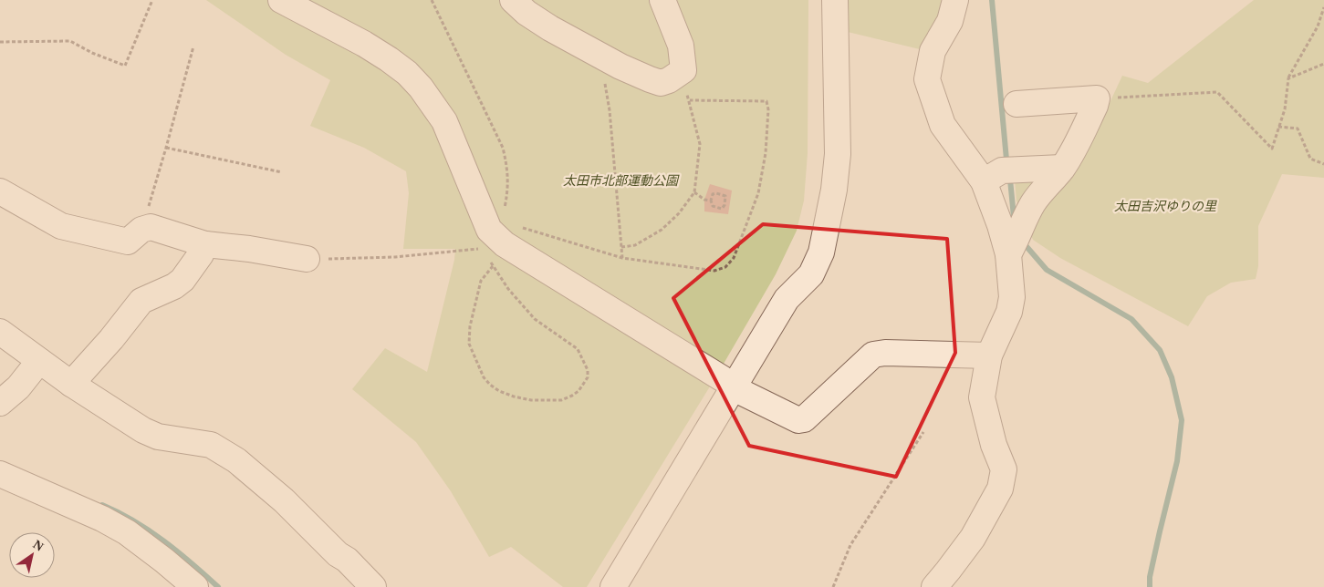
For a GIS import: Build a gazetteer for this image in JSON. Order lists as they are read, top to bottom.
{
  "parks": ["太田市北部運動公園", "太田吉沢ゆりの里"],
  "north": "top right"
}
